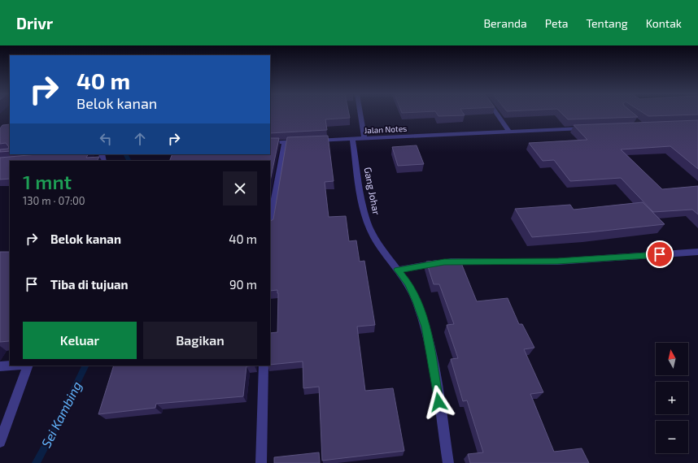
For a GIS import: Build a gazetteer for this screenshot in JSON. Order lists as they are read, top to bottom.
{
  "streets": {
    "street": ["Jalan Notes", "Gang Johar"]
  },
  "crossings": [
    ["Jalan Notes", "Gang Johar"]
  ],
  "water": ["Sei Kambing"],
  "north": "top",
  "page": {
    "header": "Drivr",
    "nav": [
      "Beranda",
      "Peta",
      "Tentang",
      "Kontak"
    ],
    "turn": ["40 m", "Belok kanan"],
    "heading": ["1 mnt", "130 m · 07:00"],
    "list": [
      {
        "name": "Belok kanan",
        "value": "40 m"
      },
      {
        "name": "Tiba di tujuan",
        "value": "90 m"
      }
    ],
    "buttons": ["Keluar", "Bagikan"],
    "map_buttons": ["+", "−"]
  }
}
